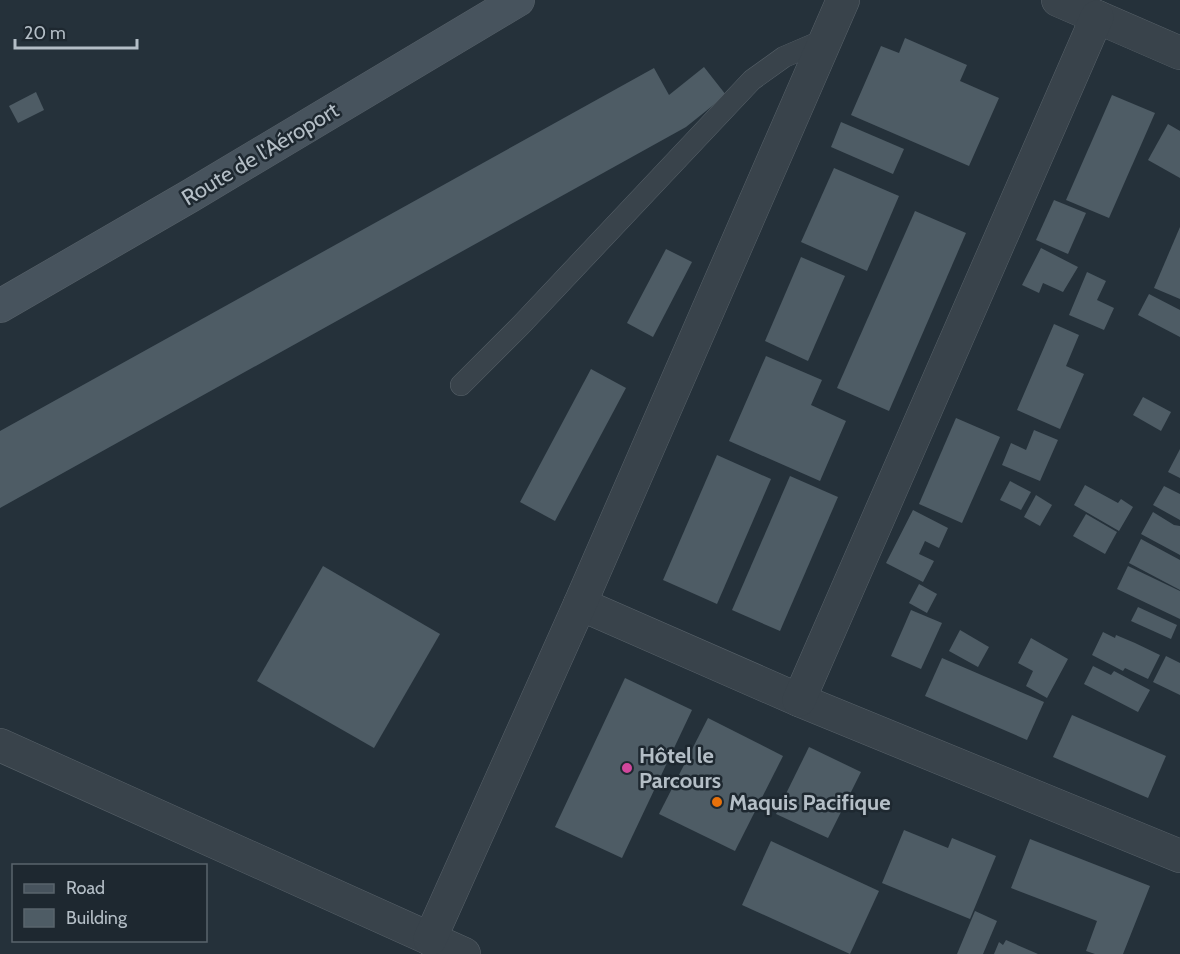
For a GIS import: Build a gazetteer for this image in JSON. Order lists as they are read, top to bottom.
{
  "streets": {
    "main road": ["Route de l'Aéroport"]
  },
  "places": ["Hôtel le Parcours", "Maquis Pacifique"],
  "legend": ["Road", "Building"],
  "scale_bar": "20 m"
}
